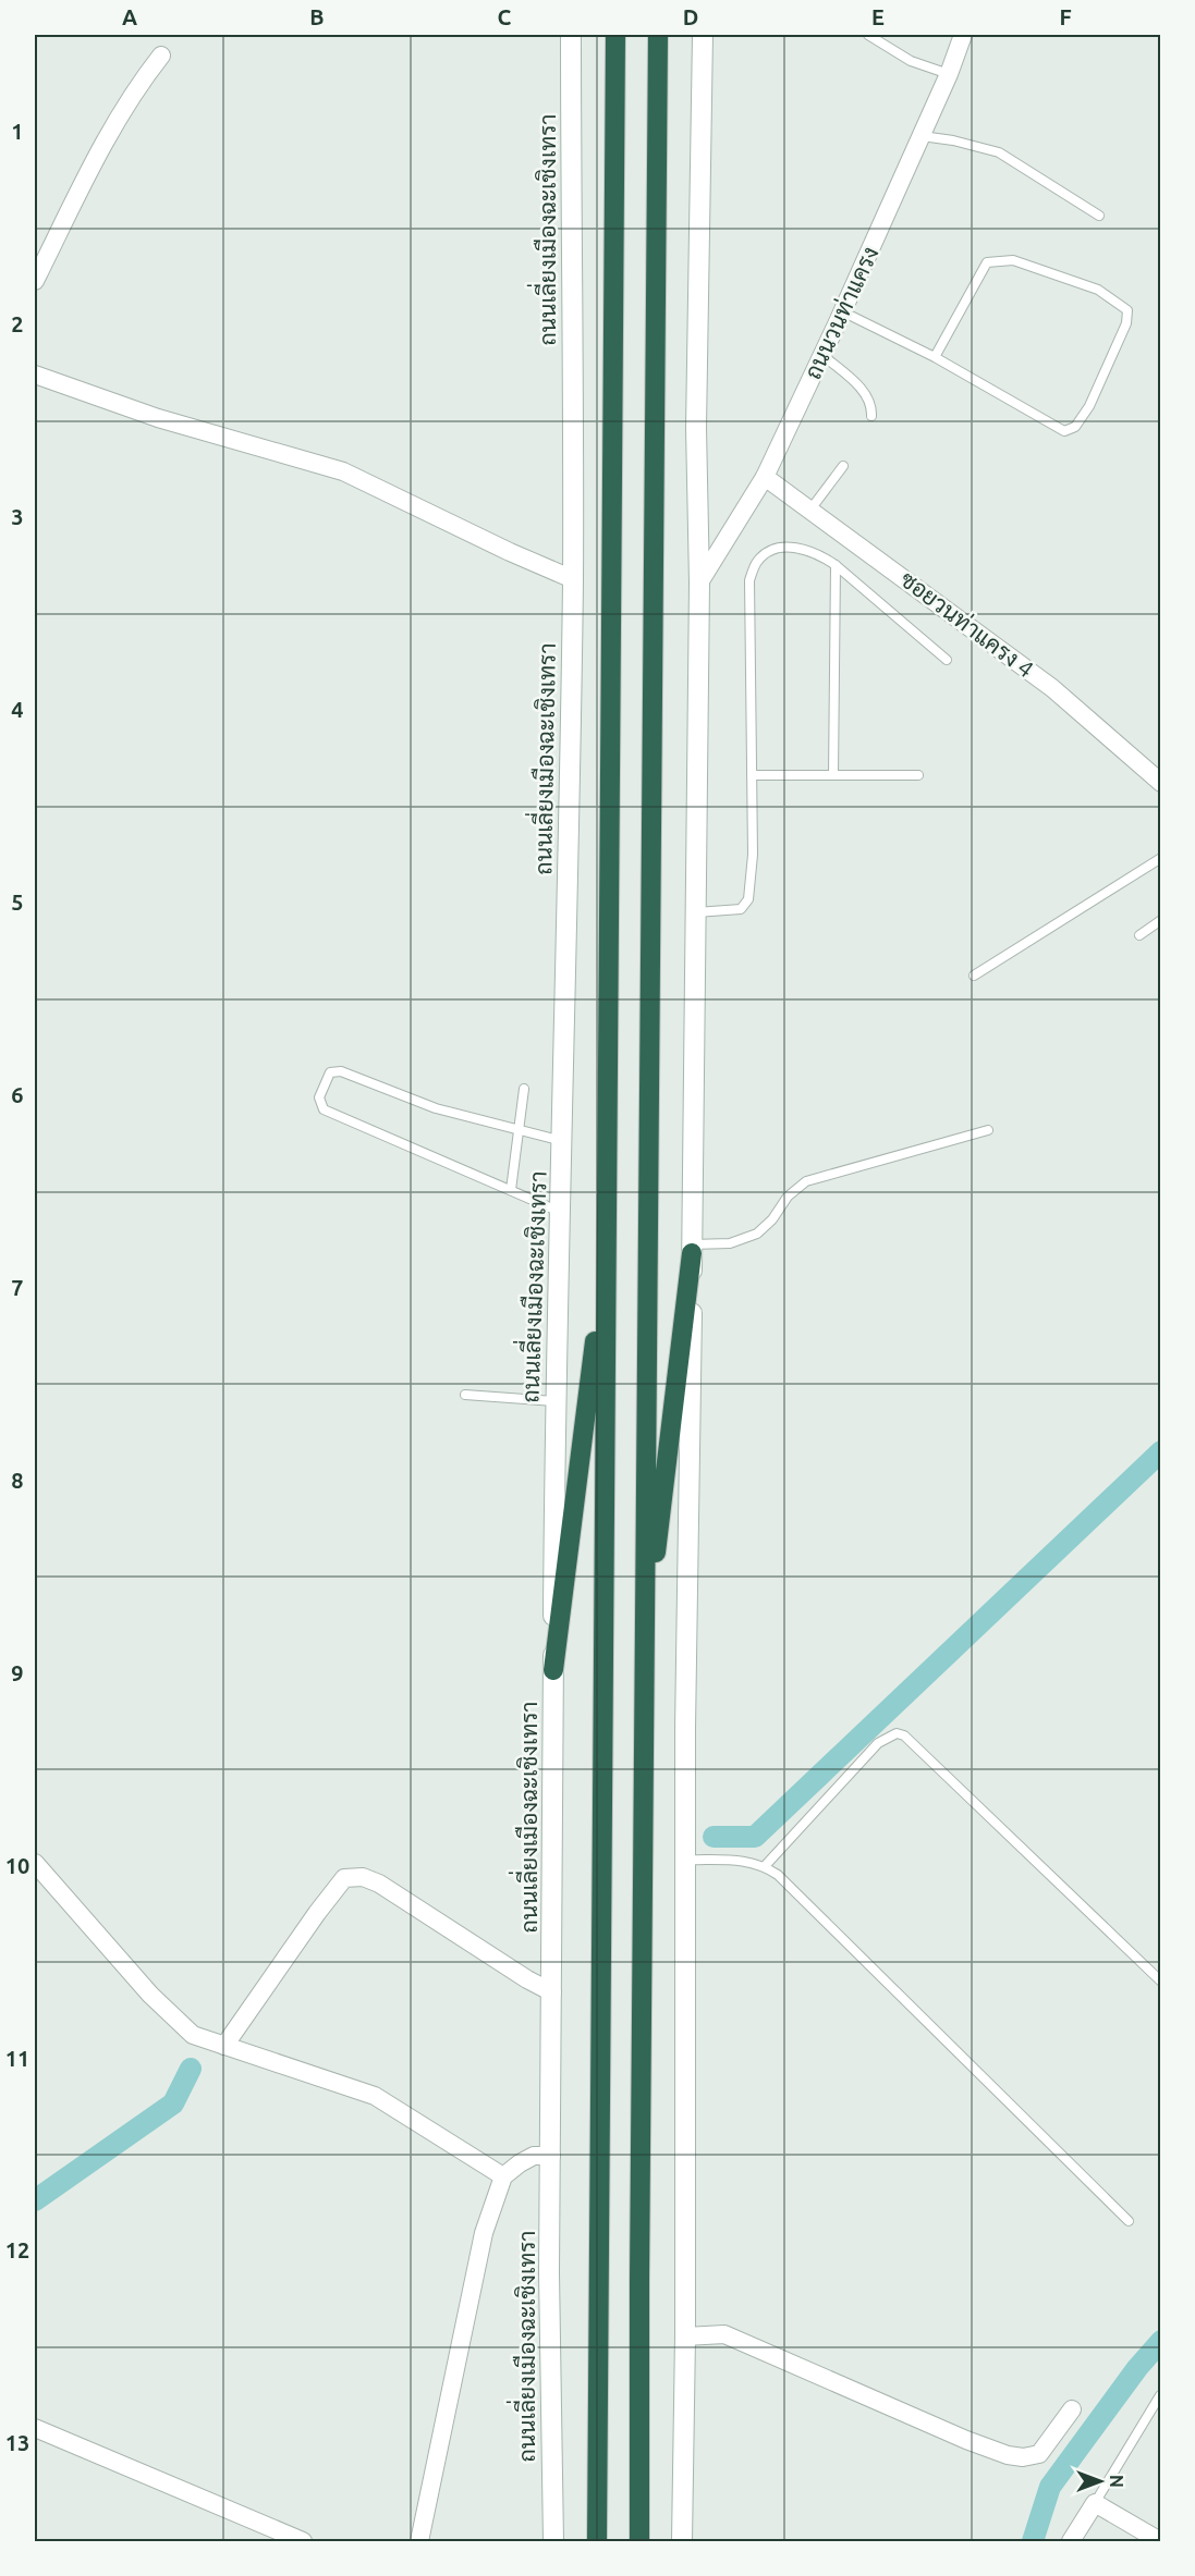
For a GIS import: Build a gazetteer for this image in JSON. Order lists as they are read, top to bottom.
{
  "streets": {
    "main road": ["ถนนเลี่ยงเมืองฉะเชิงเทรา"],
    "street": ["ถนนวนท่าแครง", "ซอยวนท่าแครง 4"]
  },
  "crossings": [
    ["ถนนวนท่าแครง", "ซอยวนท่าแครง 4"]
  ],
  "north": "right",
  "grid": {
    "columns": [
      "A",
      "B",
      "C",
      "D",
      "E",
      "F"
    ],
    "rows": [
      "1",
      "2",
      "3",
      "4",
      "5",
      "6",
      "7",
      "8",
      "9",
      "10",
      "11",
      "12",
      "13"
    ]
  }
}
